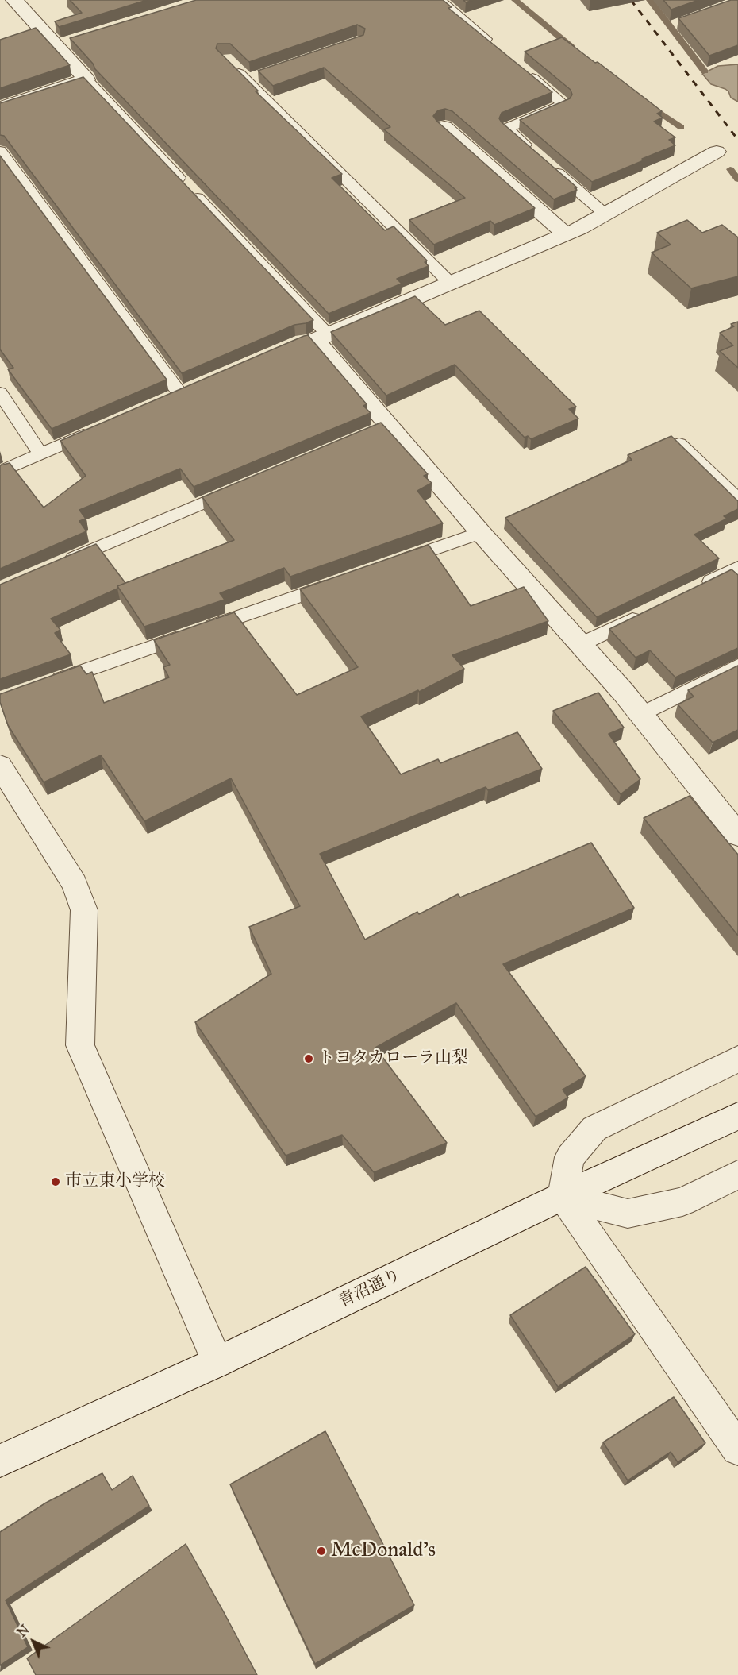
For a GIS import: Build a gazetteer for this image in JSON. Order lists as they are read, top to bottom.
{
  "streets": {
    "street": ["青沼通り"]
  },
  "places": ["トヨタカローラ山梨", "市立東小学校", "McDonald's"],
  "north": "top left"
}
